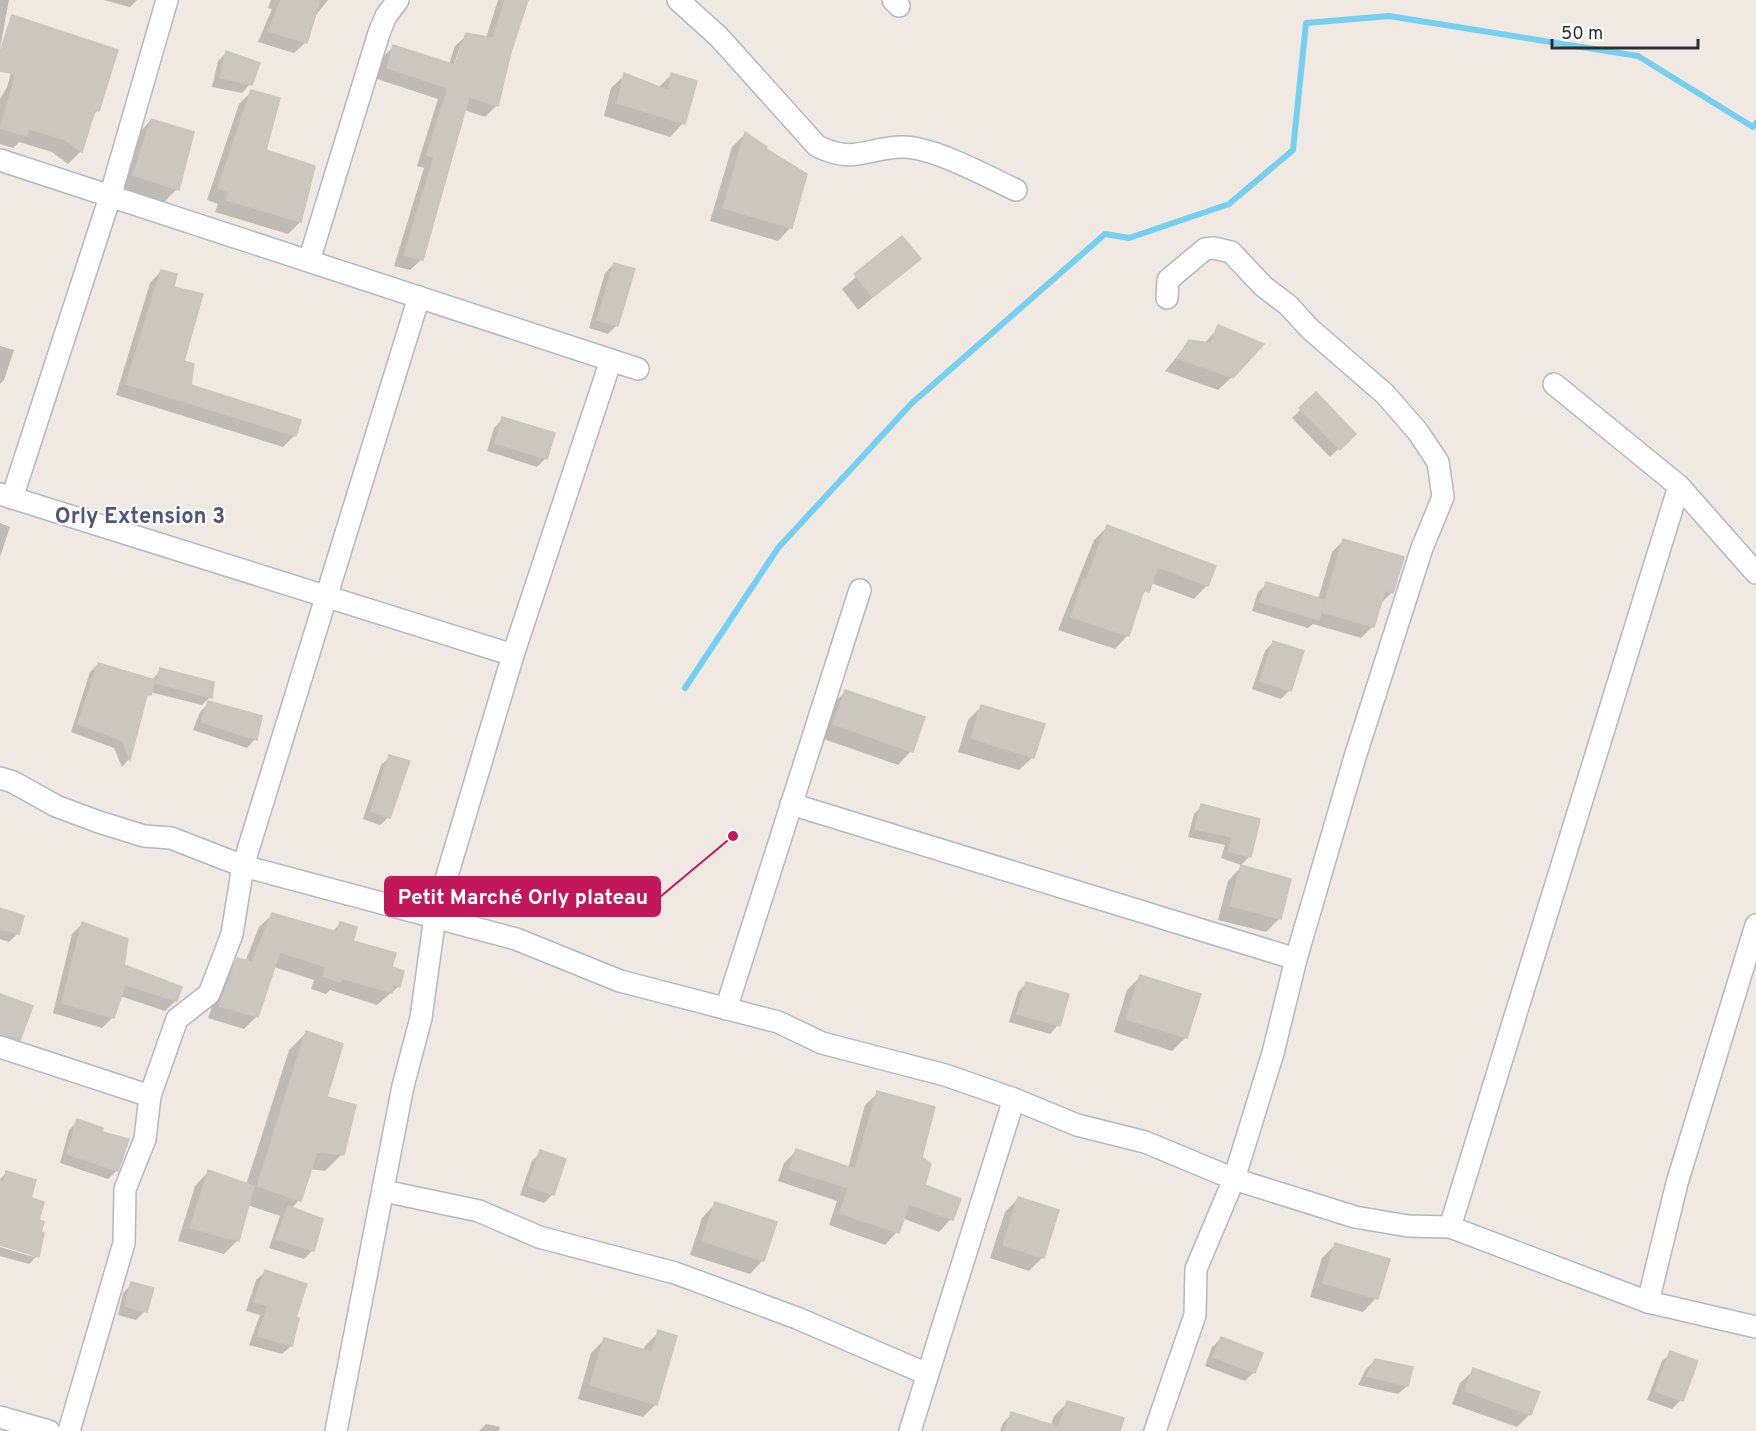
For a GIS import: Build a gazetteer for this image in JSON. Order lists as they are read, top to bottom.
{
  "districts": ["Orly Extension 3"],
  "places": ["Petit Marché Orly plateau"],
  "scale_bar": "50 m"
}
